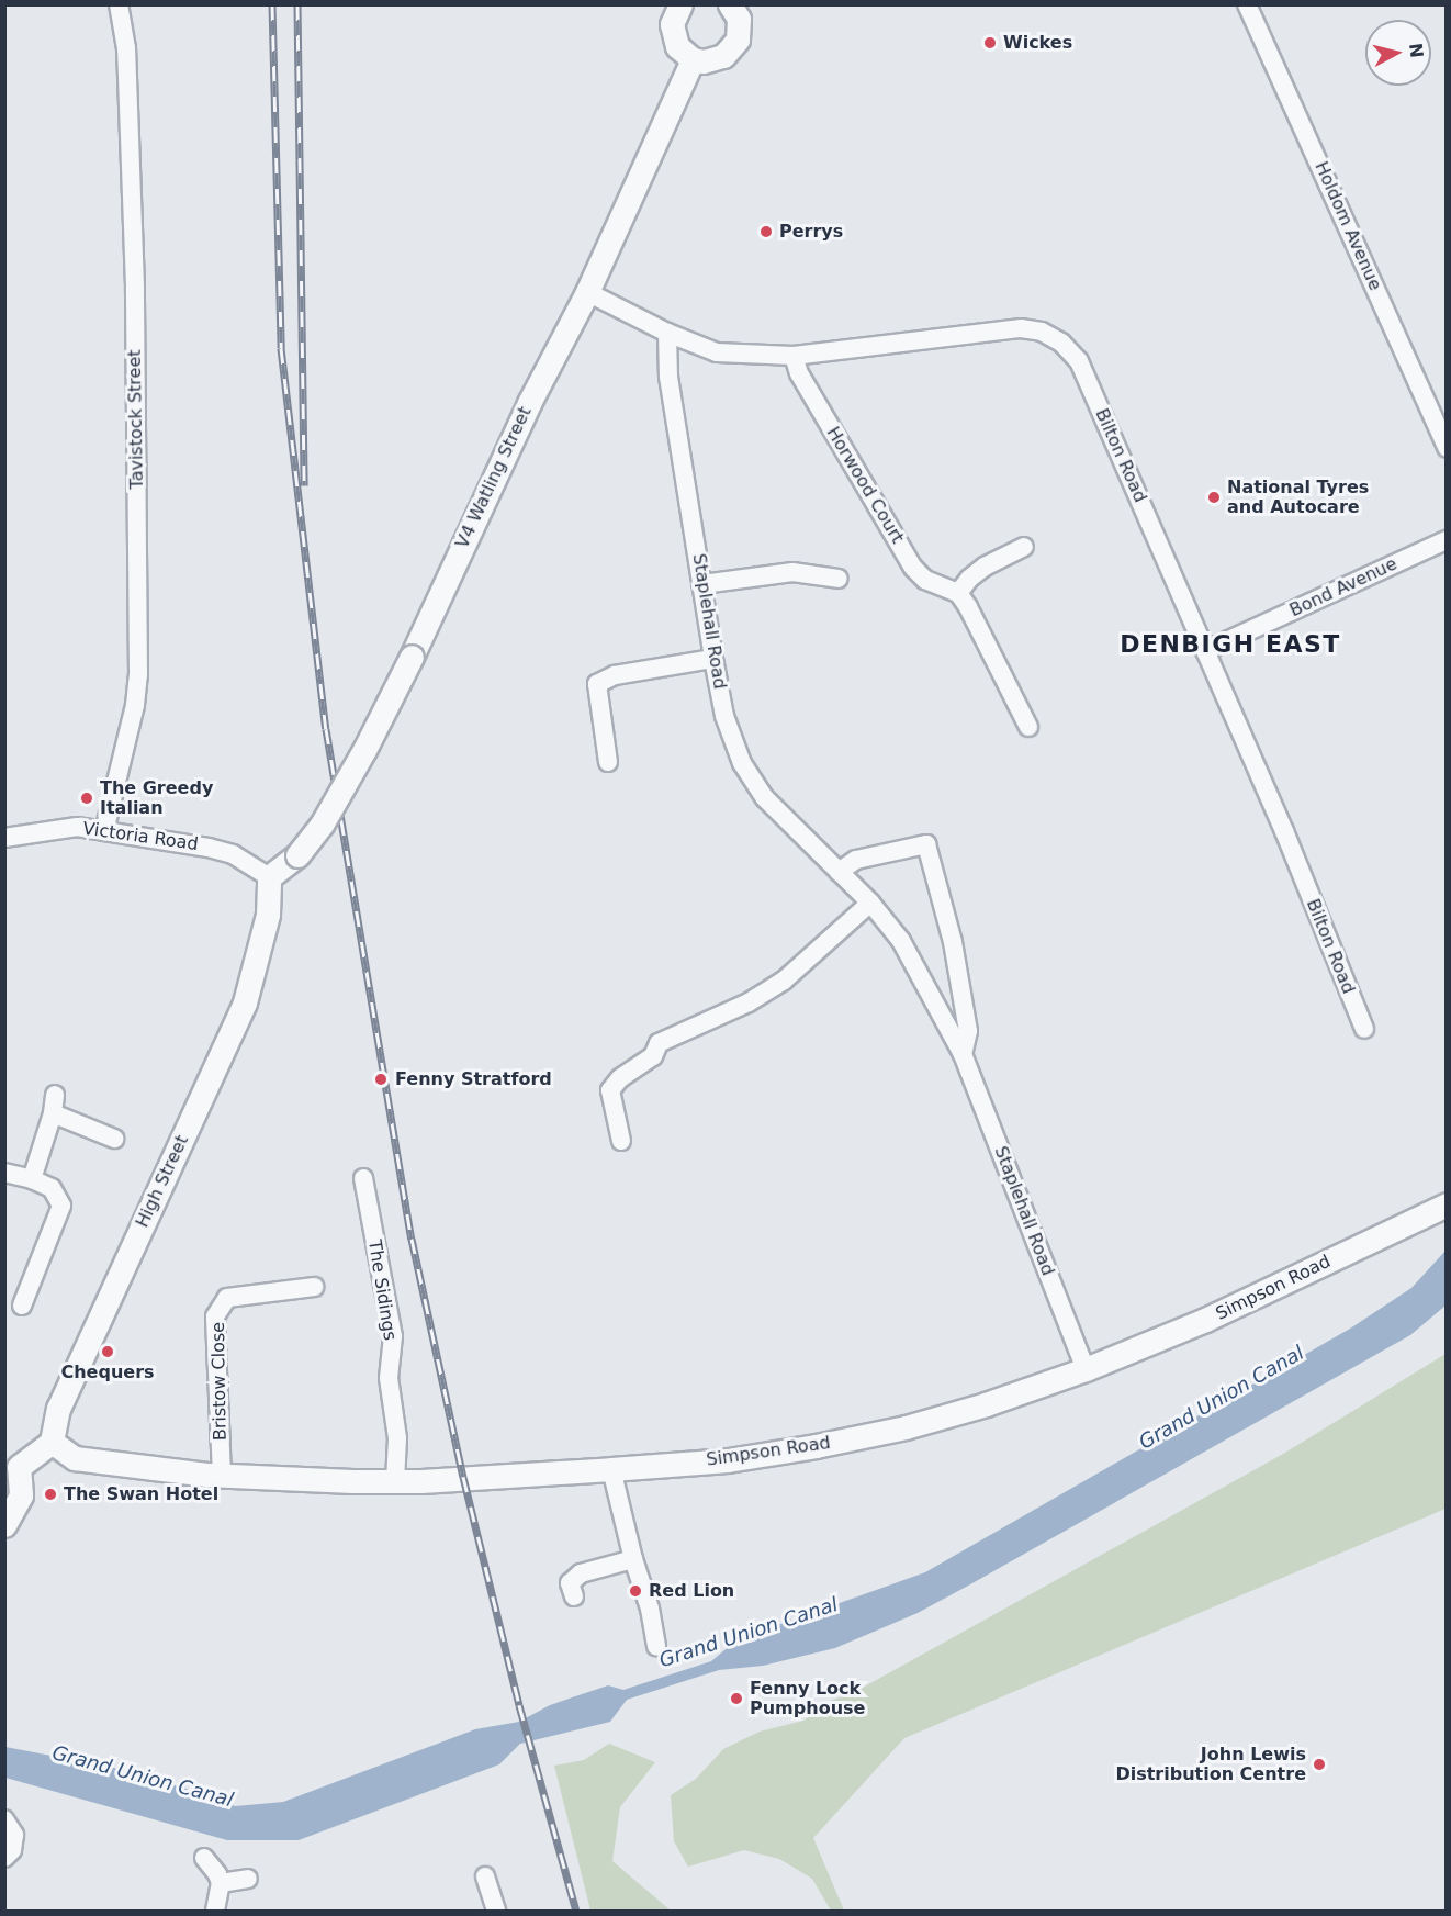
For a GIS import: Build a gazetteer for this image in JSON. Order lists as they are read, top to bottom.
{
  "streets": {
    "street": [
      "Holdom Avenue",
      "Tavistock Street",
      "Bilton Road",
      "V4 Watling Street",
      "Horwood Court",
      "Bond Avenue",
      "Staplehall Road",
      "Victoria Road",
      "High Street",
      "Simpson Road",
      "The Sidings",
      "Bristow Close"
    ]
  },
  "crossings": [
    ["Tavistock Street", "Victoria Road"],
    ["Bilton Road", "V4 Watling Street"],
    ["Bilton Road", "Horwood Court"],
    ["Bilton Road", "Bond Avenue"],
    ["Bilton Road", "Staplehall Road"],
    ["V4 Watling Street", "Victoria Road"],
    ["V4 Watling Street", "High Street"],
    ["Staplehall Road", "Simpson Road"],
    ["Victoria Road", "High Street"],
    ["High Street", "Simpson Road"],
    ["Simpson Road", "The Sidings"],
    ["Simpson Road", "Bristow Close"]
  ],
  "districts": ["DENBIGH EAST"],
  "water": ["Grand Union Canal"],
  "places": [
    "Wickes",
    "Perrys",
    "National Tyres and Autocare",
    "The Greedy Italian",
    "Fenny Stratford",
    "Chequers",
    "The Swan Hotel",
    "Red Lion",
    "Fenny Lock Pumphouse",
    "John Lewis Distribution Centre"
  ],
  "north": "right"
}
